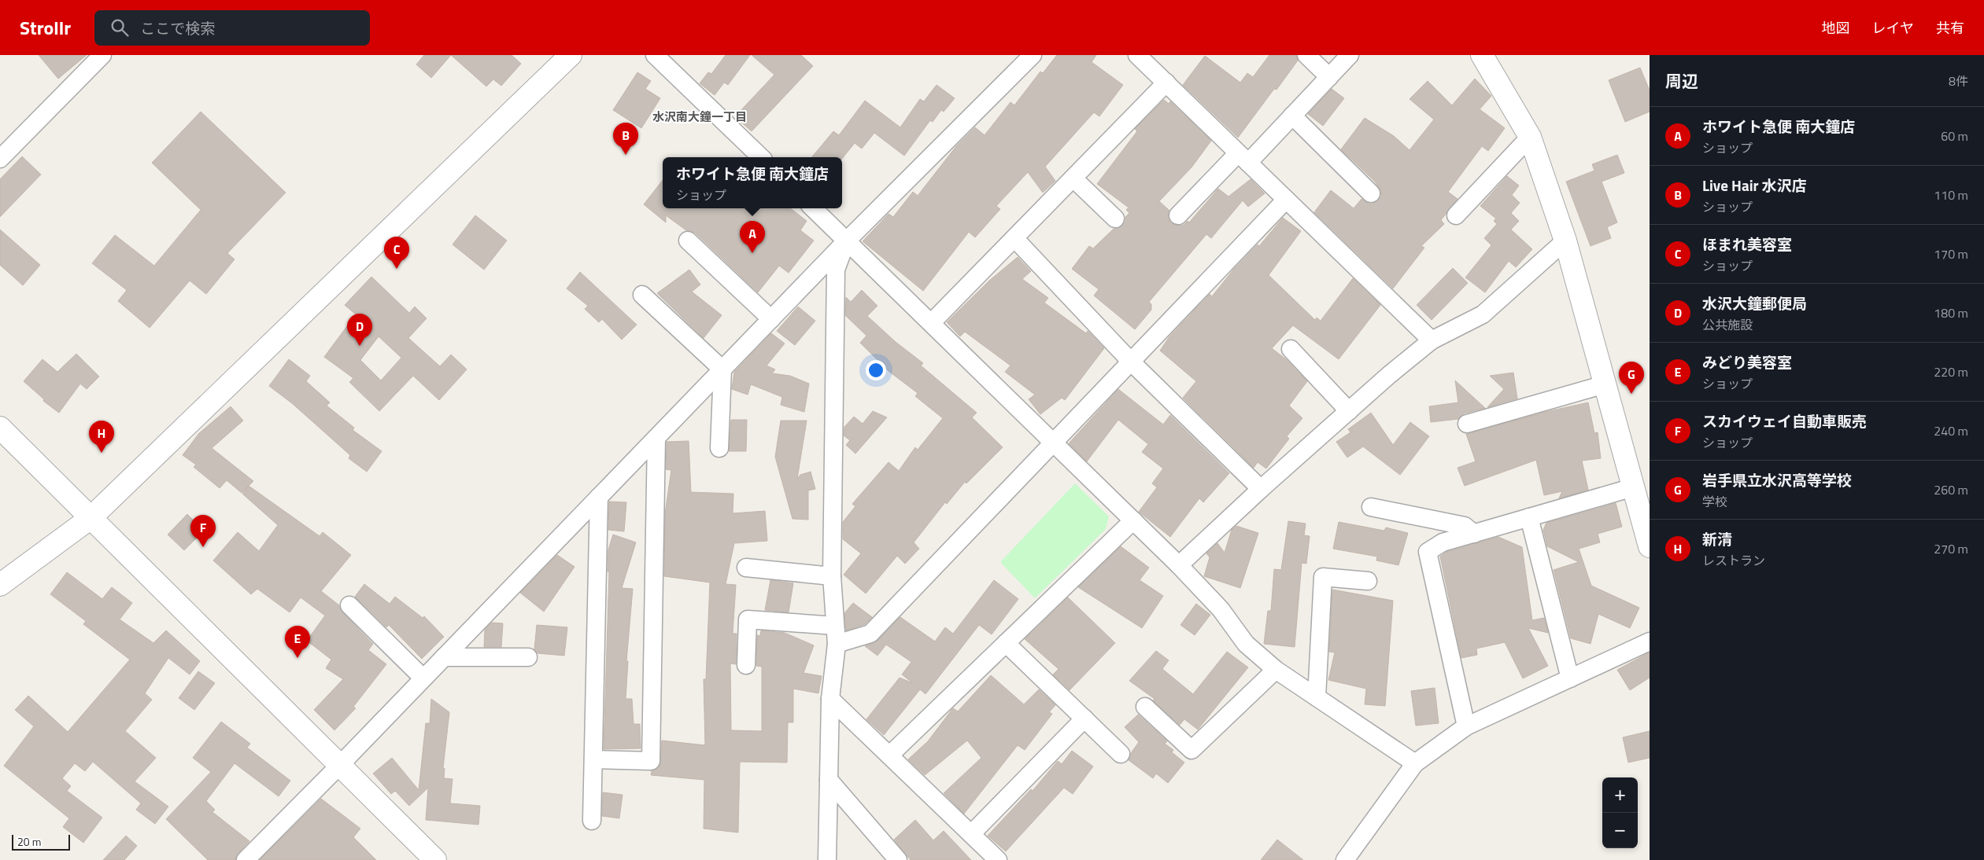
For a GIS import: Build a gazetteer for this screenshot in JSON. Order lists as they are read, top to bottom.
{
  "districts": ["水沢南大鐘一丁目"],
  "scale_bar": "20 m",
  "page": {
    "header": "Strollr",
    "search": "ここで検索",
    "nav": ["地図", "レイヤ", "共有"],
    "heading": ["周辺", "8件"],
    "list": [
      {
        "mark": "A",
        "name": "ホワイト急便 南大鐘店",
        "note": "ショップ",
        "value": "60 m"
      },
      {
        "mark": "B",
        "name": "Live Hair 水沢店",
        "note": "ショップ",
        "value": "110 m"
      },
      {
        "mark": "C",
        "name": "ほまれ美容室",
        "note": "ショップ",
        "value": "170 m"
      },
      {
        "mark": "D",
        "name": "水沢大鐘郵便局",
        "note": "公共施設",
        "value": "180 m"
      },
      {
        "mark": "E",
        "name": "みどり美容室",
        "note": "ショップ",
        "value": "220 m"
      },
      {
        "mark": "F",
        "name": "スカイウェイ自動車販売",
        "note": "ショップ",
        "value": "240 m"
      },
      {
        "mark": "G",
        "name": "岩手県立水沢高等学校",
        "note": "学校",
        "value": "260 m"
      },
      {
        "mark": "H",
        "name": "新清",
        "note": "レストラン",
        "value": "270 m"
      }
    ],
    "pins": [
      "B",
      "A",
      "C",
      "D",
      "G",
      "H",
      "F",
      "E"
    ],
    "popup": ["ホワイト急便 南大鐘店", "ショップ"],
    "map_buttons": ["+", "−"],
    "scale": "20 m"
  }
}
